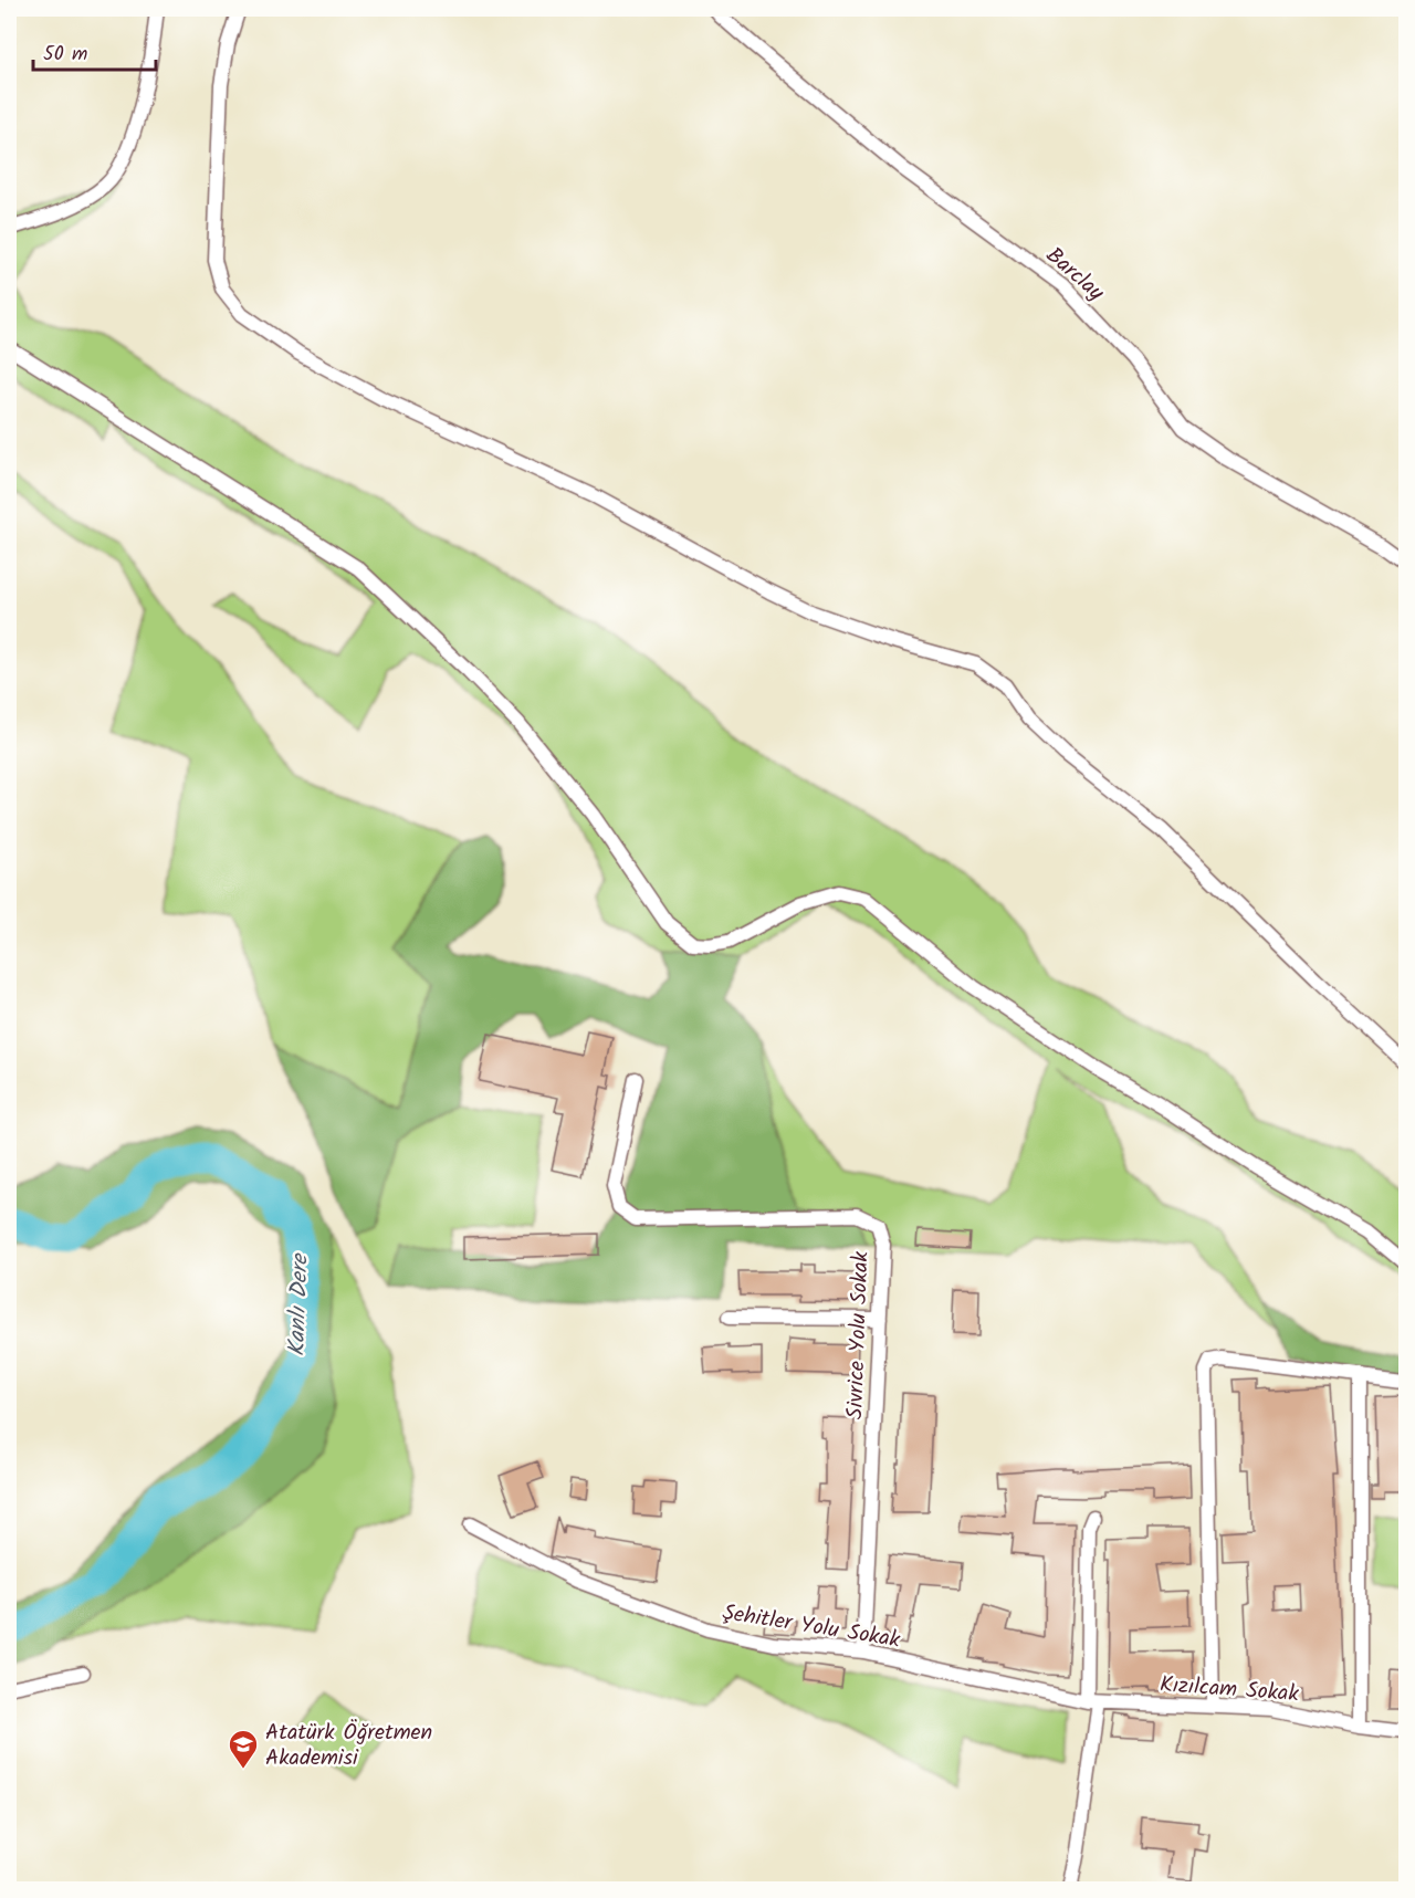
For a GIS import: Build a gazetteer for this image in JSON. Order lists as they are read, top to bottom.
{
  "streets": {
    "street": [
      "Barclay",
      "Sivrice Yolu Sokak",
      "Şehitler Yolu Sokak",
      "Kızılcam Sokak"
    ]
  },
  "crossings": [
    ["Sivrice Yolu Sokak", "Şehitler Yolu Sokak"],
    ["Şehitler Yolu Sokak", "Kızılcam Sokak"]
  ],
  "water": ["Kanlı Dere"],
  "places": {
    "school or university": ["Atatürk Öğretmen Akademisi"]
  },
  "scale_bar": "50 m"
}
